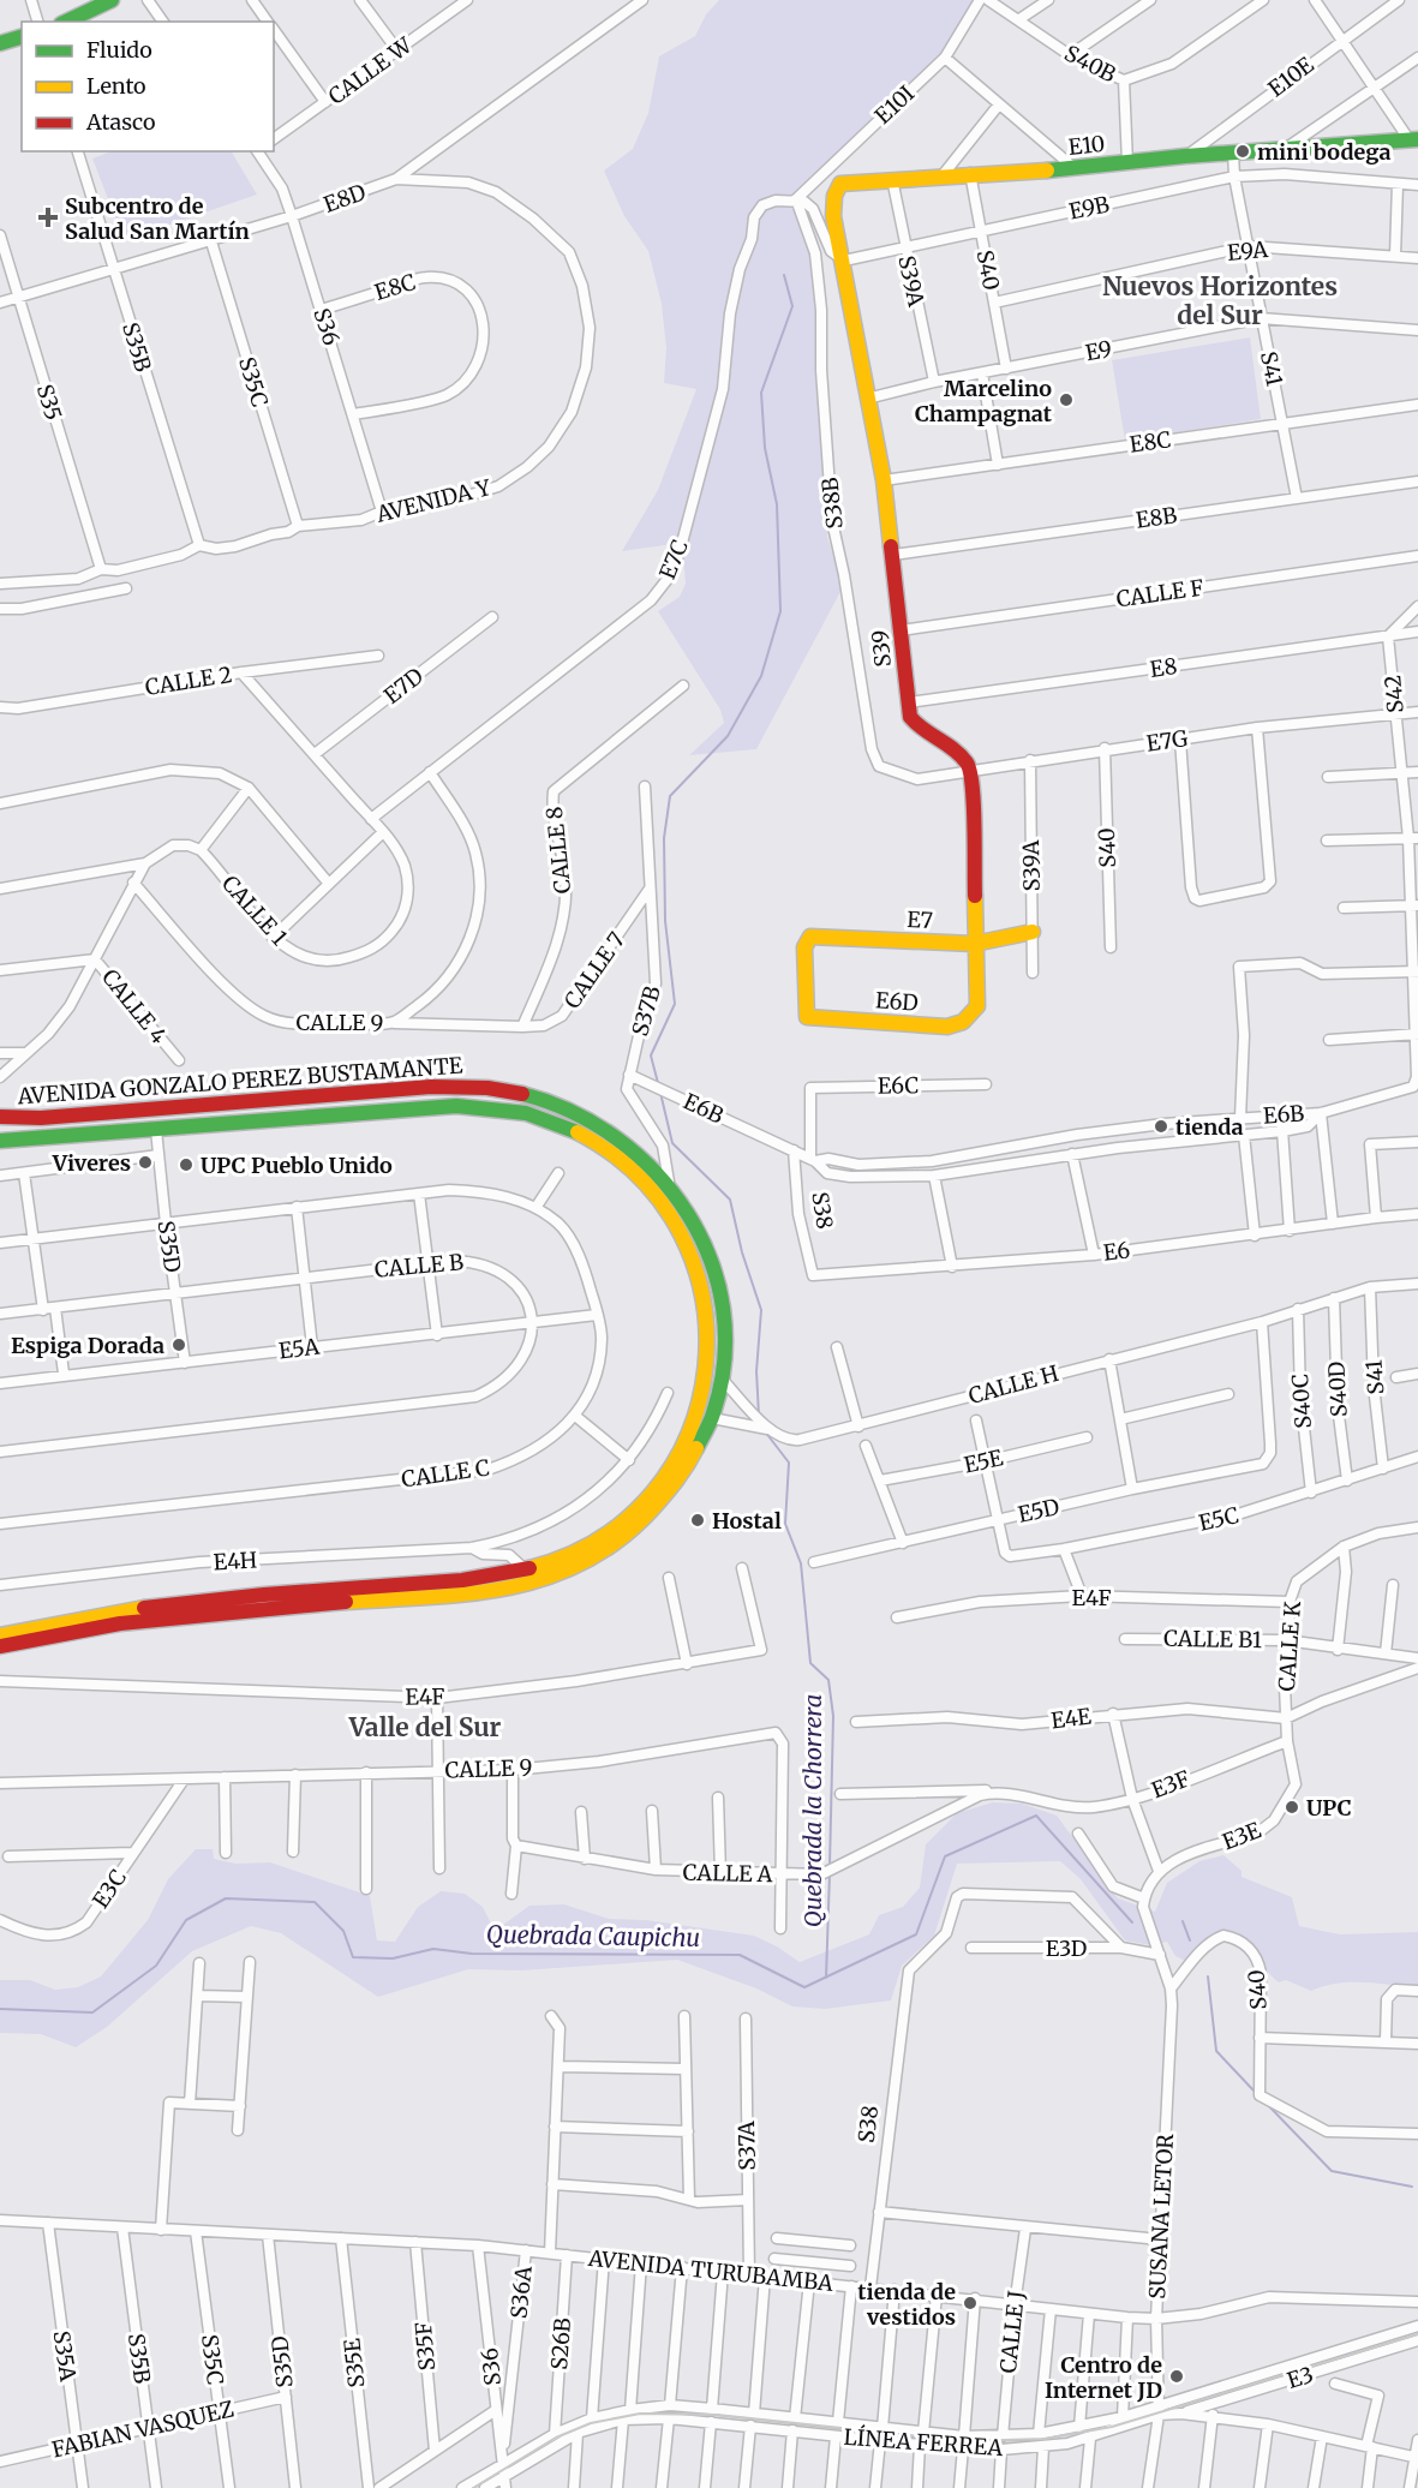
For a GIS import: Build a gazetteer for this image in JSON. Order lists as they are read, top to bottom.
{
  "streets": {
    "main road": [
      "E10",
      "S39",
      "E7",
      "E6D",
      "AVENIDA GONZALO PEREZ BUSTAMANTE"
    ],
    "street": [
      "S40B",
      "CALLE W",
      "E10E",
      "E10I",
      "E8D",
      "E9B",
      "E9A",
      "S40",
      "S39A",
      "E8C",
      "S36",
      "S35B",
      "E9",
      "S41",
      "S35C",
      "S35",
      "AVENIDA Y",
      "S38B",
      "E8B",
      "E7C",
      "CALLE F",
      "E8",
      "CALLE 2",
      "E7D",
      "S42",
      "E7G",
      "CALLE 8",
      "CALLE 1",
      "CALLE 7",
      "CALLE 4",
      "S37B",
      "CALLE 9",
      "E6C",
      "E6B",
      "S38",
      "S35D",
      "E6",
      "CALLE B",
      "E5A",
      "CALLE H",
      "S40D",
      "S40C",
      "E5E",
      "CALLE C",
      "E5D",
      "E5C",
      "E4H",
      "E4F",
      "CALLE B1",
      "CALLE K",
      "E4E",
      "E3F",
      "E3E",
      "CALLE A",
      "E3C",
      "E3D",
      "S37A",
      "SUSANA LETOR",
      "AVENIDA TURUBAMBA",
      "S36A",
      "CALLE J",
      "S26B",
      "S35F",
      "S35A",
      "S35E",
      "E3",
      "FABIAN VASQUEZ",
      "LÍNEA FERREA"
    ]
  },
  "crossings": [
    ["S40B", "E10"],
    ["E10E", "E10"],
    ["E10I", "S38B"],
    ["E10I", "E7C"],
    ["E10", "E9B"],
    ["E10", "S40"],
    ["E10", "S39A"],
    ["E10", "S41"],
    ["E10", "S39"],
    ["E8D", "S36"],
    ["E8D", "S35B"],
    ["E8D", "S35C"],
    ["E8D", "S35"],
    ["E8D", "AVENIDA Y"],
    ["E9B", "S40"],
    ["E9B", "S39A"],
    ["E9B", "S41"],
    ["E9B", "S39"],
    ["E9A", "S40"],
    ["E9A", "S41"],
    ["S40", "E9"],
    ["S40", "E7G"],
    ["S40", "SUSANA LETOR"],
    ["S39A", "E9"],
    ["S39A", "E7G"],
    ["S39A", "E7"],
    ["E8C", "S36"],
    ["E8C", "S41"],
    ["E8C", "S39"],
    ["S36", "AVENIDA Y"],
    ["S36", "AVENIDA TURUBAMBA"],
    ["S36", "S36A"],
    ["S36", "LÍNEA FERREA"],
    ["S35B", "AVENIDA Y"],
    ["S35B", "AVENIDA TURUBAMBA"],
    ["S35B", "FABIAN VASQUEZ"],
    ["E9", "S41"],
    ["E9", "S39"],
    ["S41", "E8B"],
    ["S41", "CALLE H"],
    ["S41", "E5C"],
    ["S35C", "AVENIDA Y"],
    ["S35C", "AVENIDA TURUBAMBA"],
    ["S35C", "FABIAN VASQUEZ"],
    ["S35", "AVENIDA Y"],
    ["S38B", "E7C"],
    ["S38B", "E7G"],
    ["E8B", "S39"],
    ["E7C", "CALLE 1"],
    ["E7C", "CALLE 9"],
    ["CALLE F", "S39"],
    ["S39", "E8"],
    ["S39", "E7G"],
    ["E8", "S42"],
    ["CALLE 2", "CALLE 1"],
    ["E7D", "CALLE 1"],
    ["S42", "E7G"],
    ["S42", "E6B"],
    ["CALLE 8", "CALLE 7"],
    ["E7", "E6D"],
    ["CALLE 7", "S37B"],
    ["S37B", "E6B"],
    ["CALLE 9", "CALLE A"],
    ["CALLE 9", "E3C"],
    ["AVENIDA GONZALO PEREZ BUSTAMANTE", "S35D"],
    ["AVENIDA GONZALO PEREZ BUSTAMANTE", "CALLE H"],
    ["AVENIDA GONZALO PEREZ BUSTAMANTE", "E4H"],
    ["E6C", "E6B"],
    ["E6B", "S38"],
    ["S38", "E6"],
    ["S38", "E3D"],
    ["S38", "AVENIDA TURUBAMBA"],
    ["S35D", "CALLE B"],
    ["S35D", "E5A"],
    ["S35D", "CALLE C"],
    ["S35D", "AVENIDA TURUBAMBA"],
    ["S35D", "FABIAN VASQUEZ"],
    ["CALLE B", "E5A"],
    ["E5A", "CALLE C"],
    ["CALLE H", "S40D"],
    ["CALLE H", "S40C"],
    ["CALLE H", "E5D"],
    ["S40D", "E5C"],
    ["S40C", "E5C"],
    ["E5D", "E5C"],
    ["E4F", "CALLE K"],
    ["CALLE B1", "CALLE K"],
    ["CALLE K", "E4E"],
    ["CALLE K", "E3E"],
    ["E4E", "E3E"],
    ["E3F", "E3E"],
    ["E3F", "CALLE A"],
    ["E3E", "SUSANA LETOR"],
    ["E3D", "SUSANA LETOR"],
    ["S37A", "AVENIDA TURUBAMBA"],
    ["SUSANA LETOR", "AVENIDA TURUBAMBA"],
    ["SUSANA LETOR", "LÍNEA FERREA"],
    ["AVENIDA TURUBAMBA", "S36A"],
    ["AVENIDA TURUBAMBA", "CALLE J"],
    ["AVENIDA TURUBAMBA", "S26B"],
    ["AVENIDA TURUBAMBA", "S35F"],
    ["AVENIDA TURUBAMBA", "S35A"],
    ["AVENIDA TURUBAMBA", "S35E"],
    ["S36A", "LÍNEA FERREA"],
    ["CALLE J", "LÍNEA FERREA"],
    ["S26B", "LÍNEA FERREA"],
    ["S35A", "FABIAN VASQUEZ"],
    ["E3", "LÍNEA FERREA"]
  ],
  "districts": ["Nuevos Horizontes del Sur", "Valle del Sur"],
  "water": ["Quebrada la Chorrera", "Quebrada Caupichu"],
  "places": {
    "other": [
      "mini bodega",
      "Marcelino Champagnat",
      "tienda",
      "Viveres",
      "UPC Pueblo Unido",
      "Espiga Dorada",
      "Hostal",
      "UPC",
      "tienda de vestidos",
      "Centro de Internet JD"
    ],
    "health": ["Subcentro de Salud San Martín"]
  },
  "legend": ["Fluido", "Lento", "Atasco"]
}
